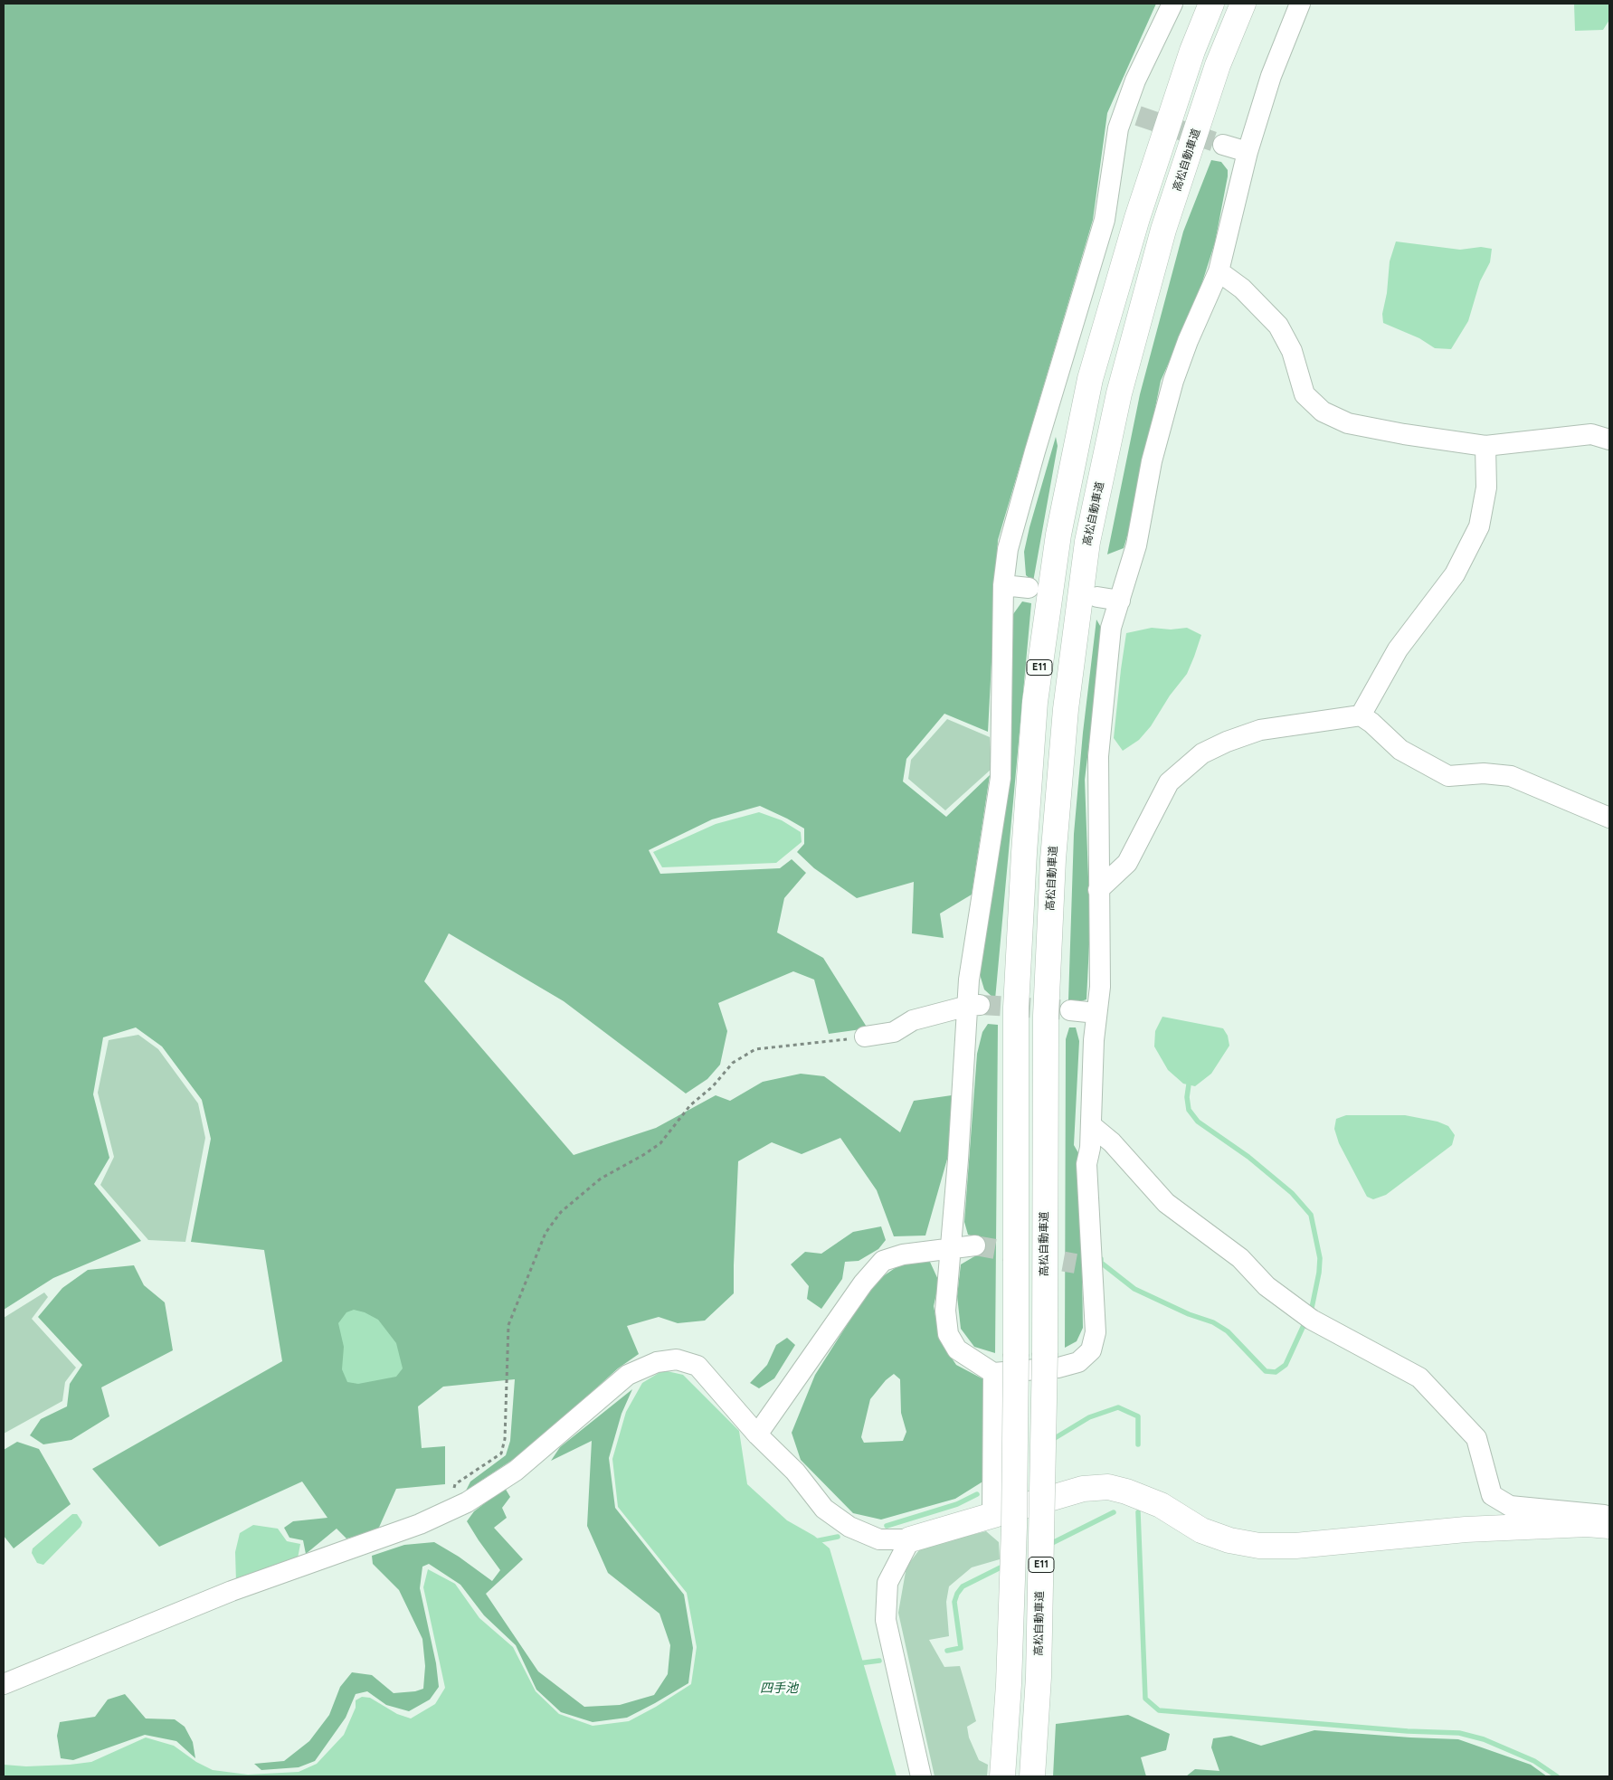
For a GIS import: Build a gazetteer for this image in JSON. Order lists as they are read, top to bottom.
{
  "streets": {
    "main road": ["高松自動車道", "E11"]
  },
  "water": ["四手池"]
}
